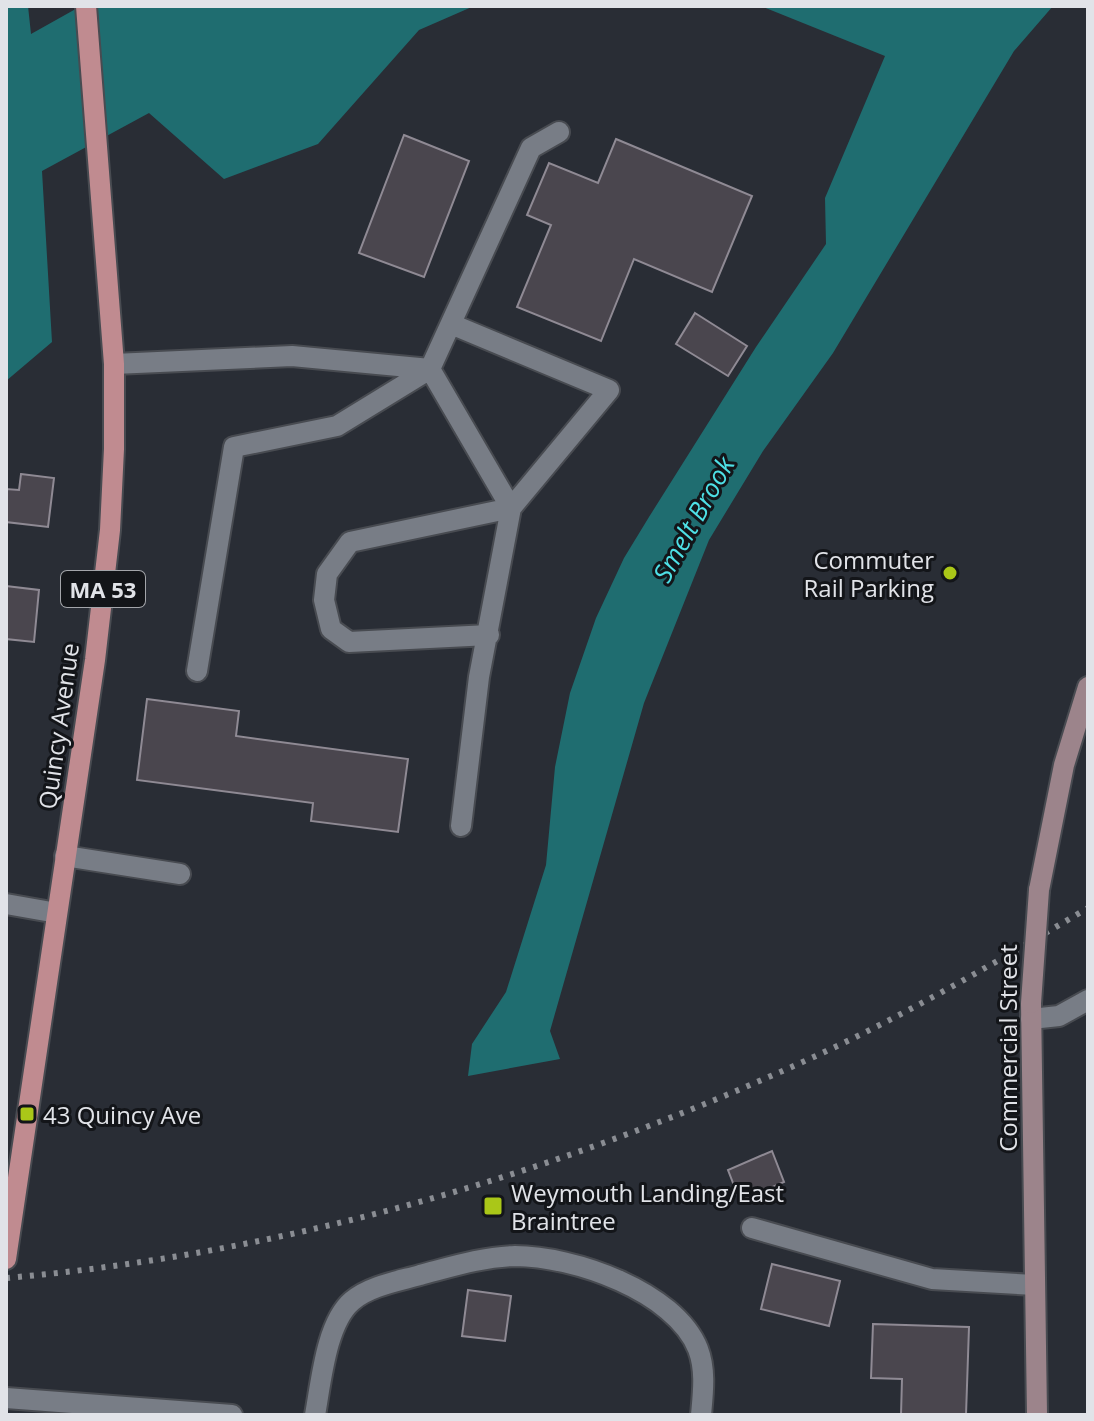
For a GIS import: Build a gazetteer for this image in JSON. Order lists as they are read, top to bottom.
{
  "streets": {
    "main road": ["MA 53", "Quincy Avenue", "Commercial Street"]
  },
  "water": ["Smelt Brook"],
  "places": {
    "other": ["Commuter Rail Parking"],
    "transit": ["43 Quincy Ave", "Weymouth Landing/East Braintree"]
  }
}
